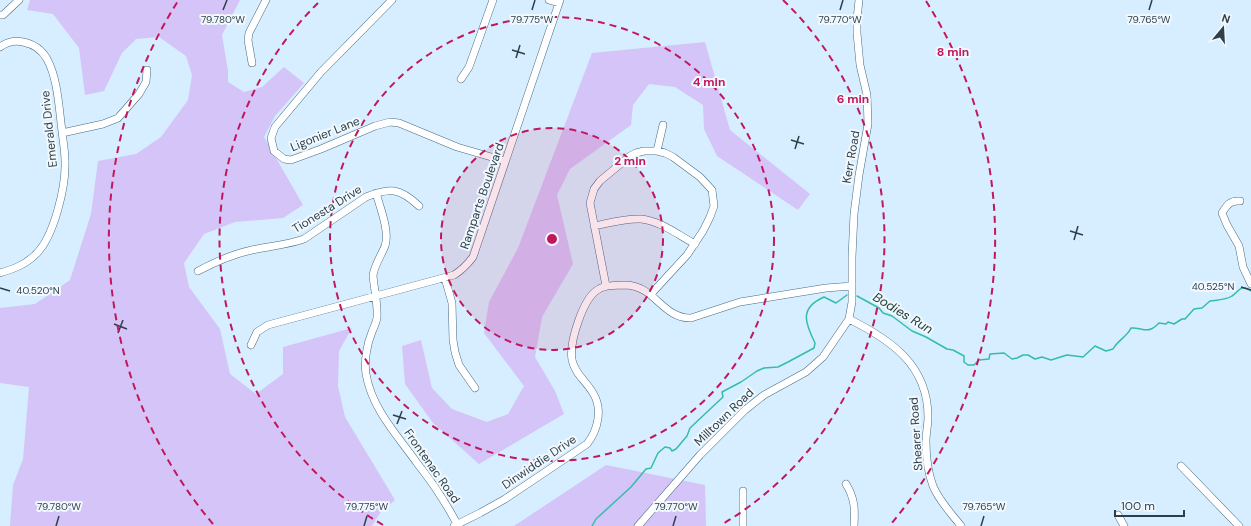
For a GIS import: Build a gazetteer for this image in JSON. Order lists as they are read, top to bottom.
{
  "streets": {
    "street": [
      "Emerald Drive",
      "Ligonier Lane",
      "Kerr Road",
      "Ramparts Boulevard",
      "Tionesta Drive",
      "Milltown Road",
      "Shearer Road",
      "Dinwiddie Drive",
      "Frontenac Road"
    ]
  },
  "crossings": [
    ["Ligonier Lane", "Ramparts Boulevard"],
    ["Kerr Road", "Milltown Road"],
    ["Kerr Road", "Shearer Road"],
    ["Kerr Road", "Dinwiddie Drive"],
    ["Ramparts Boulevard", "Frontenac Road"],
    ["Tionesta Drive", "Frontenac Road"],
    ["Milltown Road", "Shearer Road"],
    ["Dinwiddie Drive", "Frontenac Road"]
  ],
  "water": ["Bodies Run"],
  "scale_bar": "100 m",
  "north": "top",
  "coordinates": [
    "79.780°W",
    "79.775°W",
    "79.770°W",
    "79.765°W",
    "40.525°N",
    "40.520°N"
  ],
  "rings": [
    "8 min",
    "4 min",
    "6 min",
    "2 min"
  ]
}
